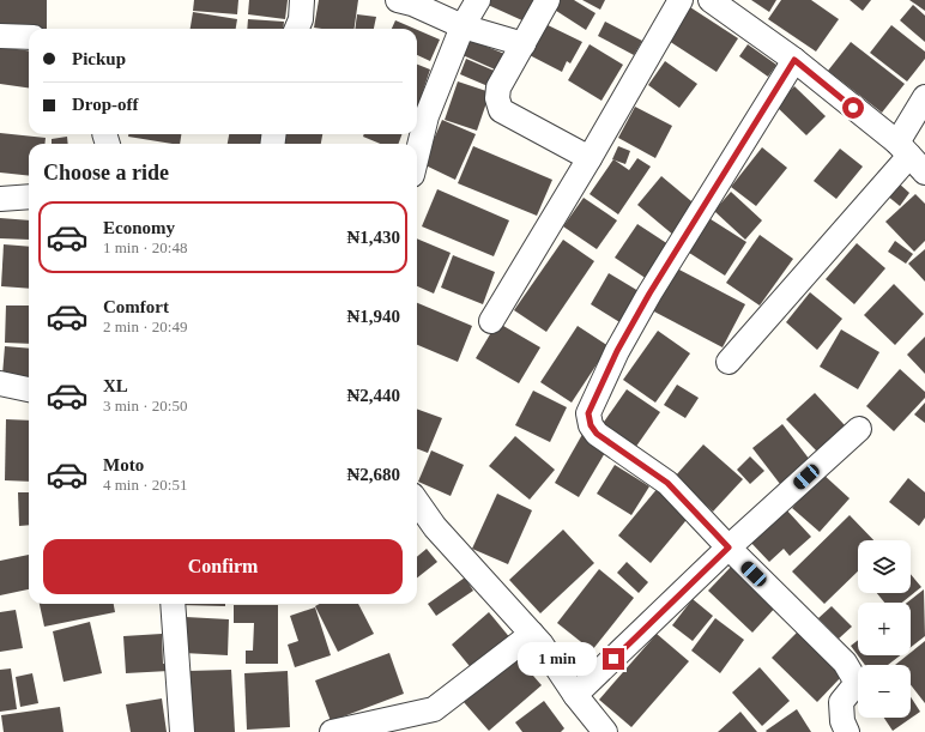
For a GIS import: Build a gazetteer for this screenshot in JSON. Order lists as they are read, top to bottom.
{
  "page": {
    "banner": ["Pickup", "Drop-off"],
    "heading": "Choose a ride",
    "list": [
      {
        "name": "Economy",
        "note": "1 min · 20:48",
        "value": "₦1,430"
      },
      {
        "name": "Comfort",
        "note": "2 min · 20:49",
        "value": "₦1,940"
      },
      {
        "name": "XL",
        "note": "3 min · 20:50",
        "value": "₦2,440"
      },
      {
        "name": "Moto",
        "note": "4 min · 20:51",
        "value": "₦2,680"
      }
    ],
    "buttons": "Confirm",
    "map_buttons": ["+", "−"],
    "bubble": "1 min"
  }
}
